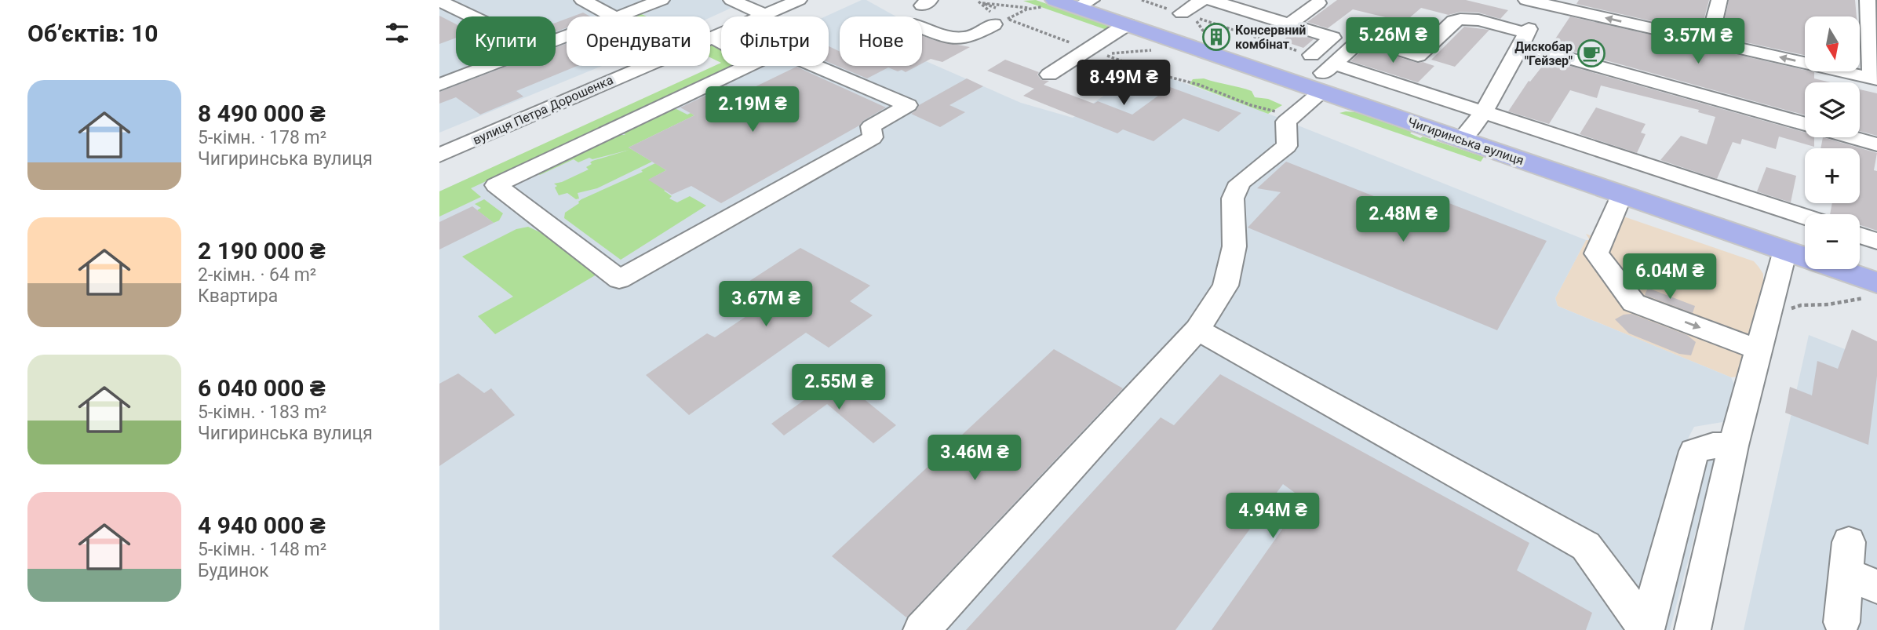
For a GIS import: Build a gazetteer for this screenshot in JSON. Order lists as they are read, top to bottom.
{
  "streets": {
    "main road": ["Чигиринська вулиця"],
    "street": ["вулиця Петра Дорошенка"]
  },
  "places": {
    "building": ["Консервний комбінат"],
    "cafe": ["Дискобар \"Гейзер\""]
  },
  "north": "bottom",
  "page": {
    "heading": "Об’єктів: 10",
    "map_buttons": ["+", "−"],
    "chip": [
      "Купити",
      "Орендувати",
      "Фільтри",
      "Нове"
    ],
    "price": [
      "5.26M ₴",
      "3.57M ₴",
      "8.49M ₴",
      "2.19M ₴",
      "2.48M ₴",
      "6.04M ₴",
      "3.67M ₴",
      "2.55M ₴",
      "3.46M ₴",
      "4.94M ₴"
    ],
    "list": [
      {
        "name": "8 490 000 ₴",
        "note": "5-кімн. · 178 m² · Чигиринська вулиця"
      },
      {
        "name": "2 190 000 ₴",
        "note": "2-кімн. · 64 m² · Квартира"
      },
      {
        "name": "6 040 000 ₴",
        "note": "5-кімн. · 183 m² · Чигиринська вулиця"
      },
      {
        "name": "4 940 000 ₴",
        "note": "5-кімн. · 148 m² · Будинок"
      }
    ]
  }
}
